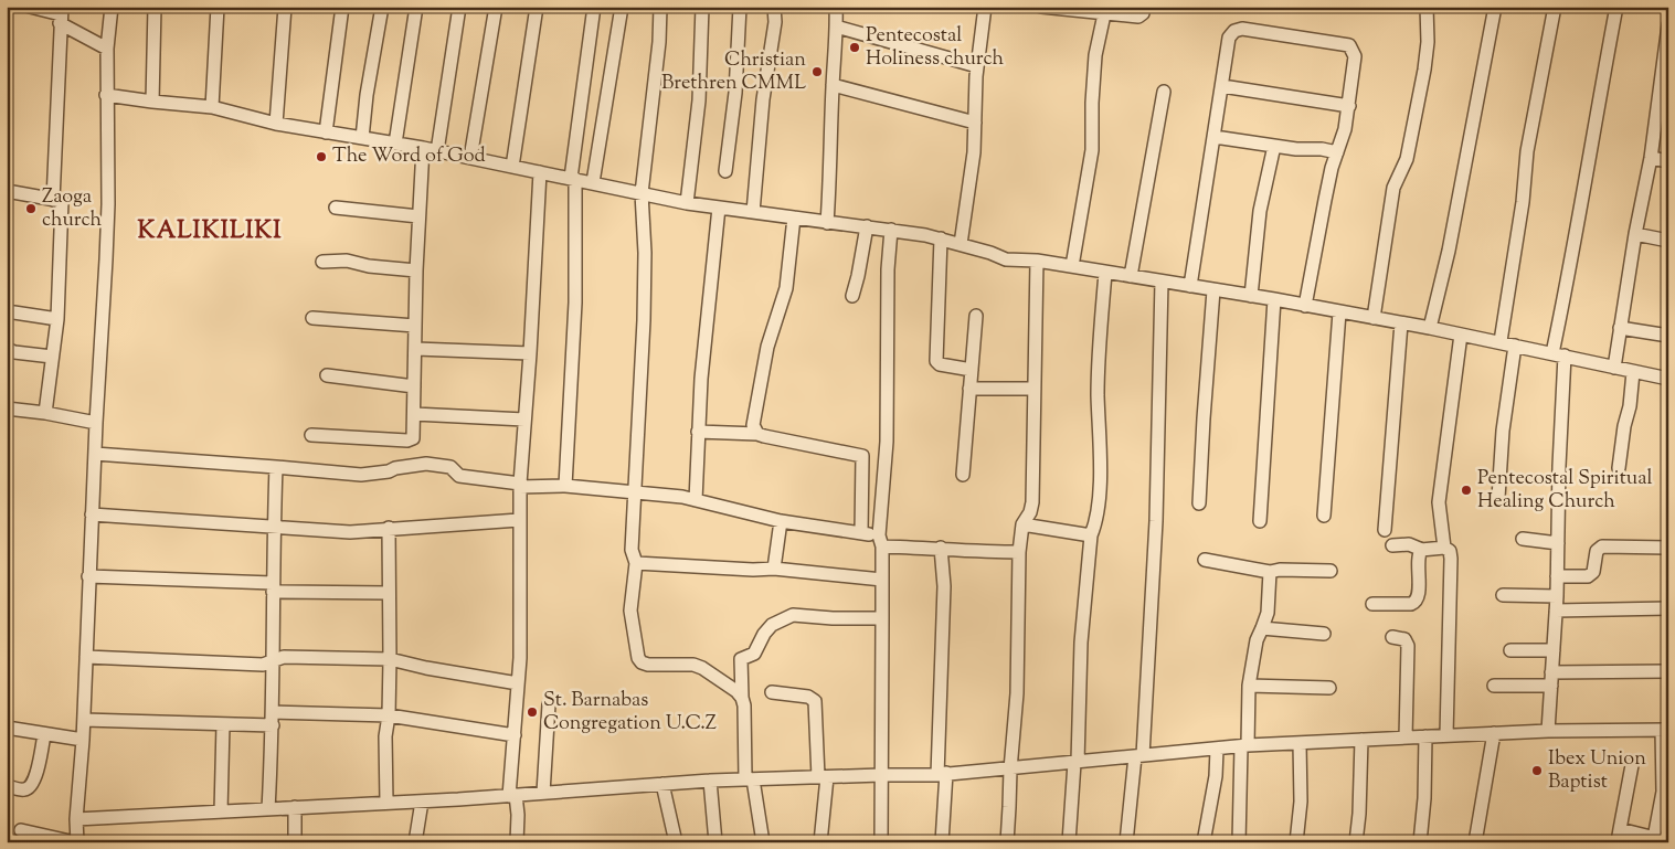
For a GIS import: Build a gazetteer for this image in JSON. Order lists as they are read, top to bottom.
{
  "districts": ["KALIKILIKI"],
  "places": [
    "Pentecostal Holiness church",
    "Christian Brethren CMML",
    "The Word of God",
    "Zaoga church",
    "Pentecostal Spiritual Healing Church",
    "St. Barnabas Congregation U.C.Z",
    "Ibex Union Baptist"
  ]
}
